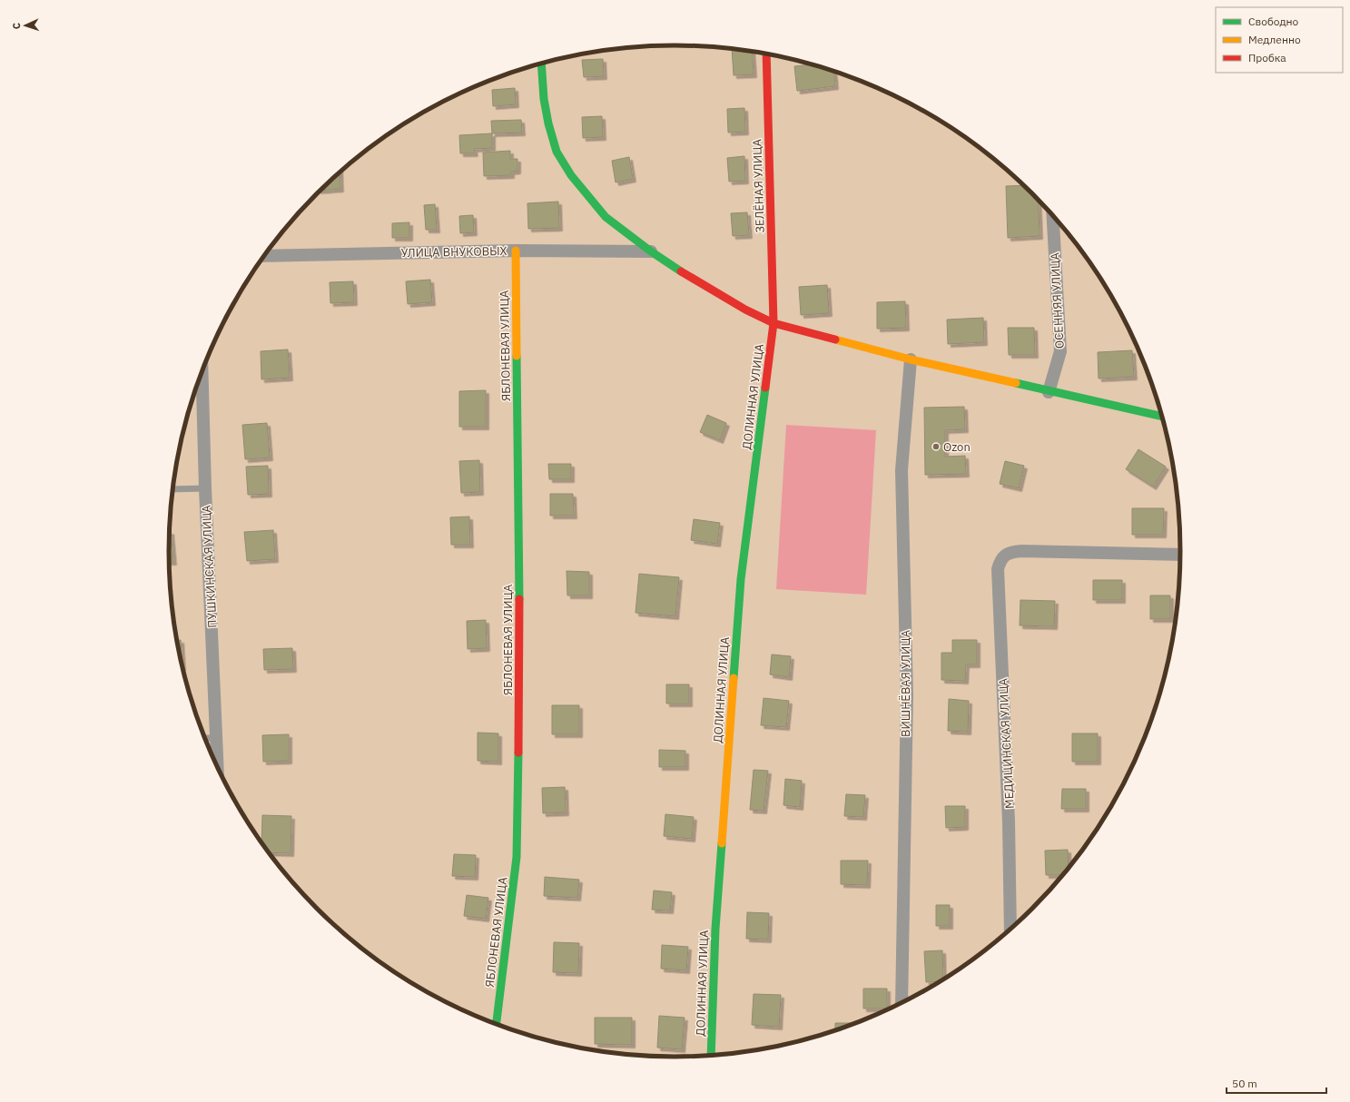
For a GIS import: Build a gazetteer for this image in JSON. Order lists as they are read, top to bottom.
{
  "streets": {
    "street": [
      "ЗЕЛЁНАЯ УЛИЦА",
      "УЛИЦА ВНУКОВЫХ",
      "ОСЕННЯЯ УЛИЦА",
      "ЯБЛОНЕВАЯ УЛИЦА",
      "ДОЛИННАЯ УЛИЦА",
      "ПУШКИНСКАЯ УЛИЦА",
      "ВИШНЁВАЯ УЛИЦА",
      "МЕДИЦИНСКАЯ УЛИЦА"
    ]
  },
  "crossings": [
    ["ЗЕЛЁНАЯ УЛИЦА", "ДОЛИННАЯ УЛИЦА"],
    ["УЛИЦА ВНУКОВЫХ", "ЯБЛОНЕВАЯ УЛИЦА"]
  ],
  "places": ["Ozon"],
  "legend": ["Свободно", "Медленно", "Пробка"],
  "scale_bar": "50 m",
  "north": "left"
}
